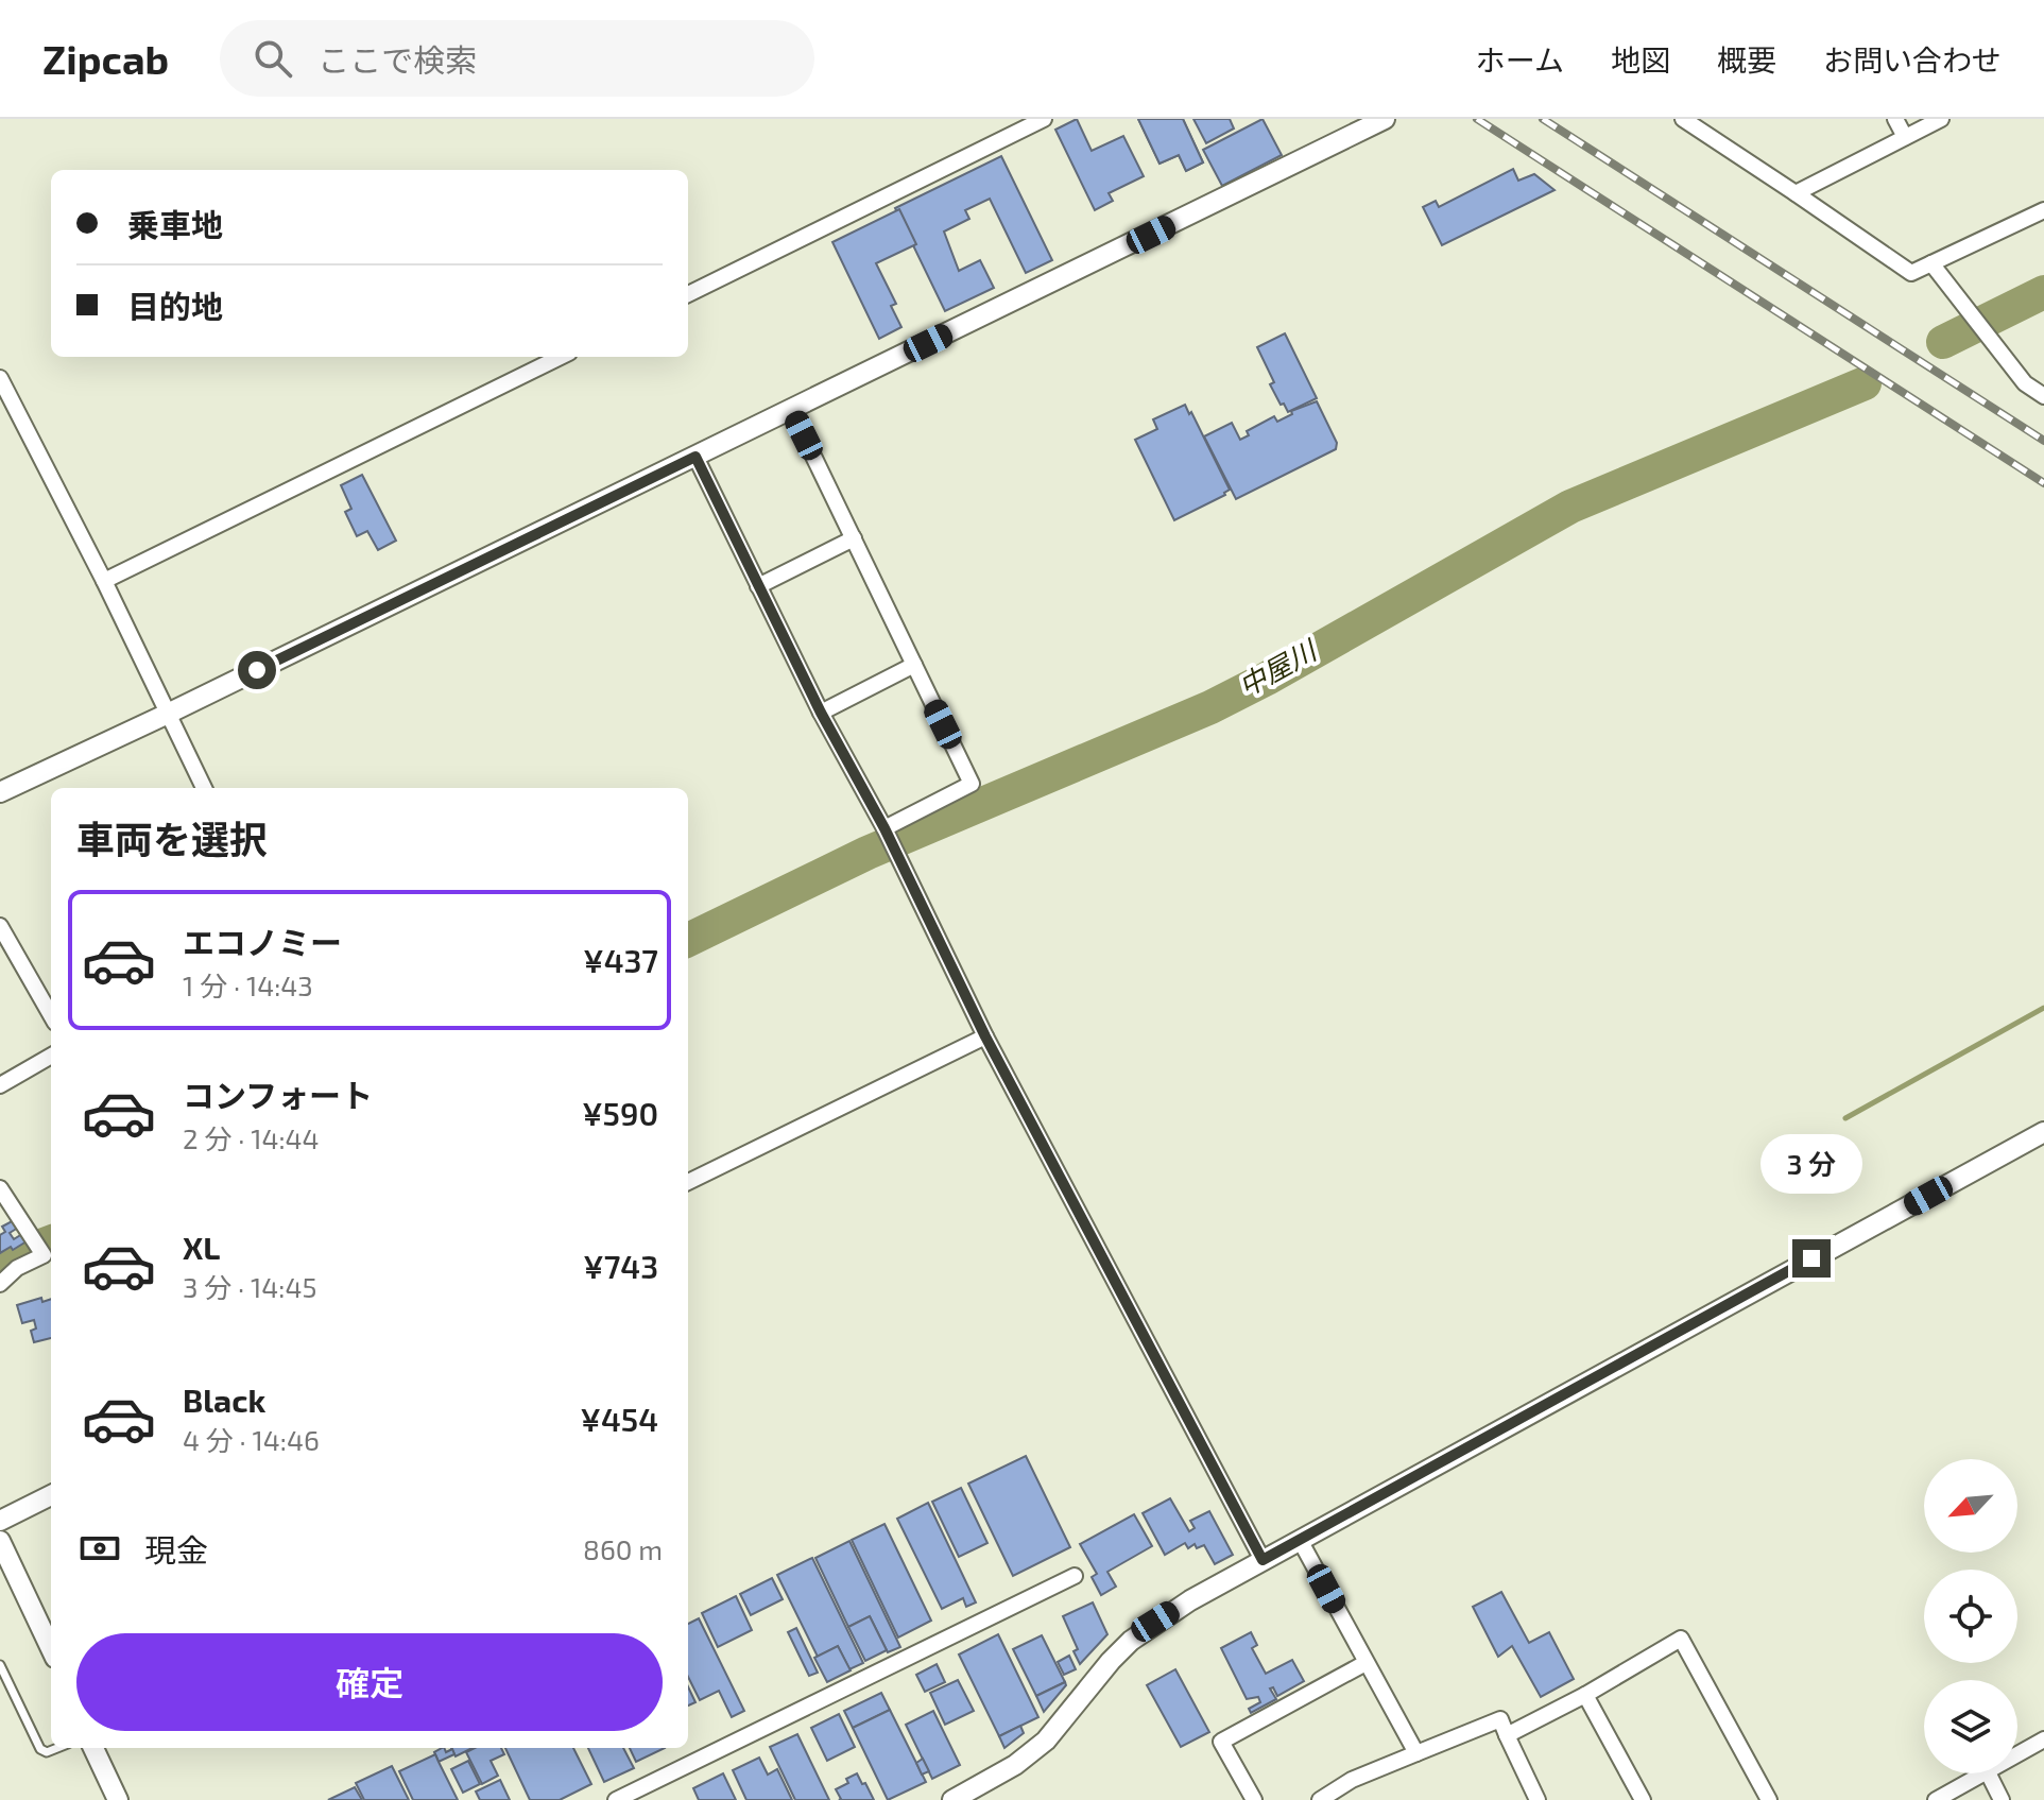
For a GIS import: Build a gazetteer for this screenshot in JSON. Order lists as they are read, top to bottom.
{
  "water": ["中屋川"],
  "north": "bottom left",
  "page": {
    "header": "Zipcab",
    "search": "ここで検索",
    "nav": [
      "ホーム",
      "地図",
      "概要",
      "お問い合わせ"
    ],
    "banner": ["乗車地", "目的地"],
    "heading": "車両を選択",
    "list": [
      {
        "name": "エコノミー",
        "note": "1 分 · 14:43",
        "value": "¥437"
      },
      {
        "name": "コンフォート",
        "note": "2 分 · 14:44",
        "value": "¥590"
      },
      {
        "name": "XL",
        "note": "3 分 · 14:45",
        "value": "¥743"
      },
      {
        "name": "Black",
        "note": "4 分 · 14:46",
        "value": "¥454"
      }
    ],
    "bubble": "3 分",
    "pay": ["現金", "860 m"],
    "buttons": "確定"
  }
}
